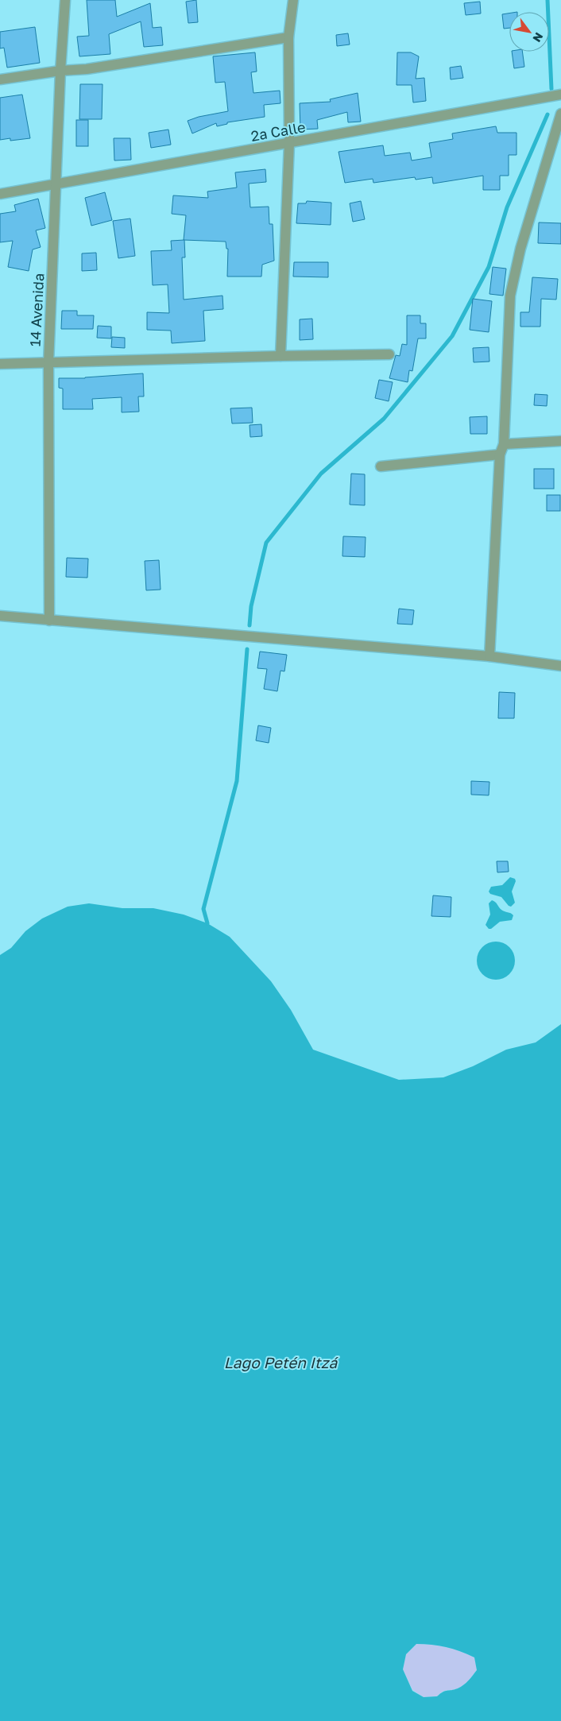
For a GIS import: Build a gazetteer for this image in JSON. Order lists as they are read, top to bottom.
{
  "streets": {
    "street": ["2a Calle", "14 Avenida"]
  },
  "crossings": [
    ["2a Calle", "14 Avenida"]
  ],
  "water": ["Lago Petén Itzá"],
  "north": "bottom right"
}
